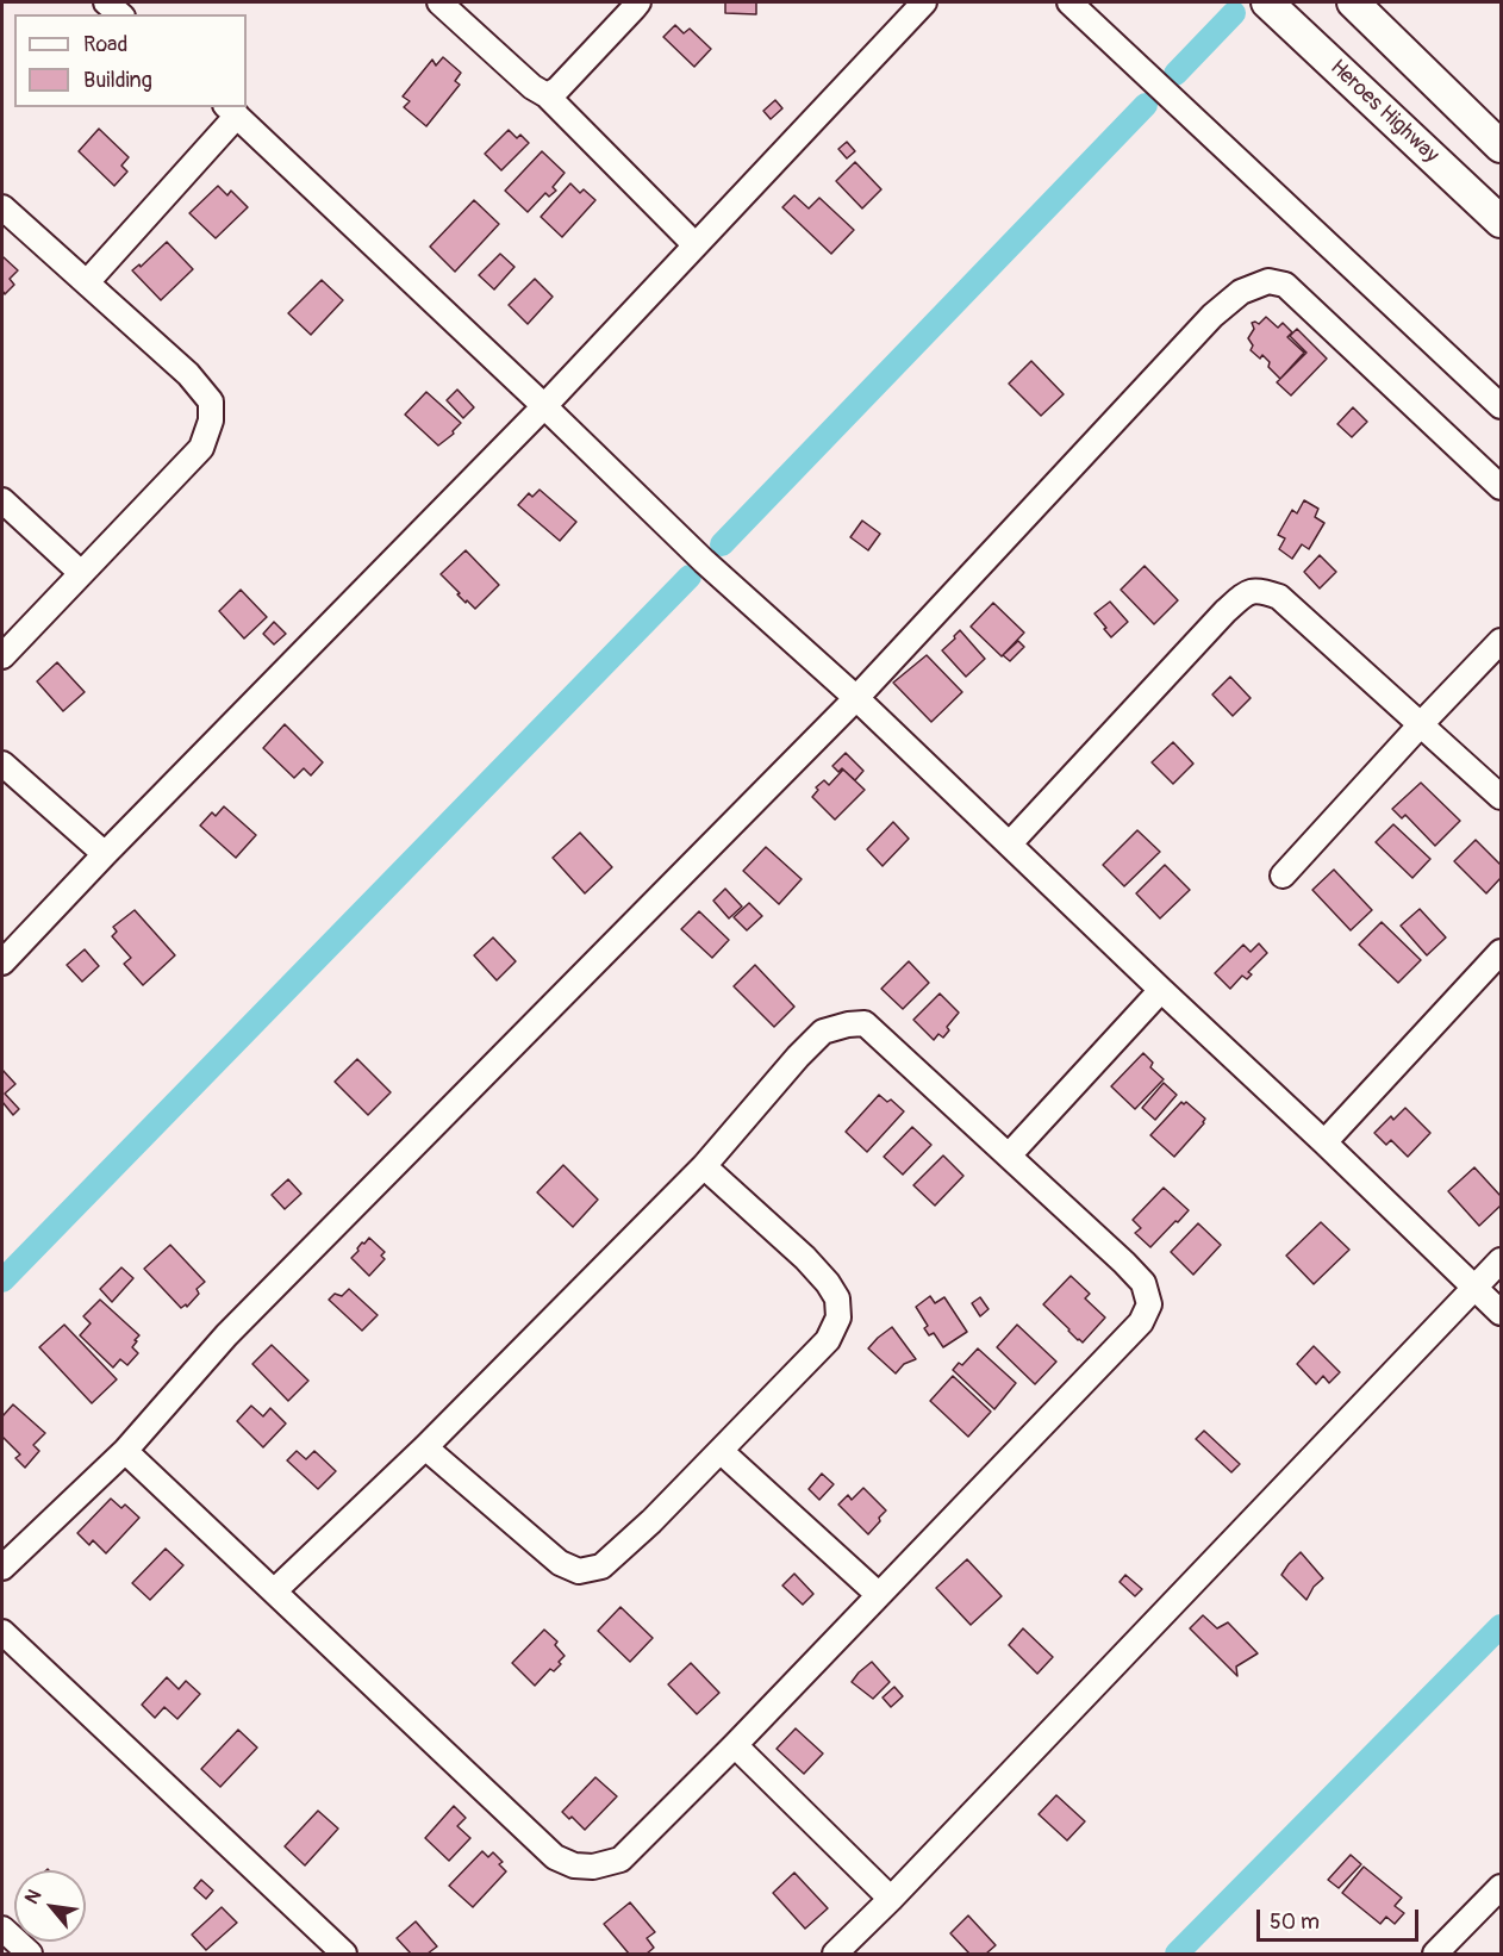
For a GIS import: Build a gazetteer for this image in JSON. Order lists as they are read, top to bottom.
{
  "streets": {
    "main road": ["Heroes Highway"]
  },
  "legend": ["Road", "Building"],
  "scale_bar": "50 m",
  "north": "top left"
}
